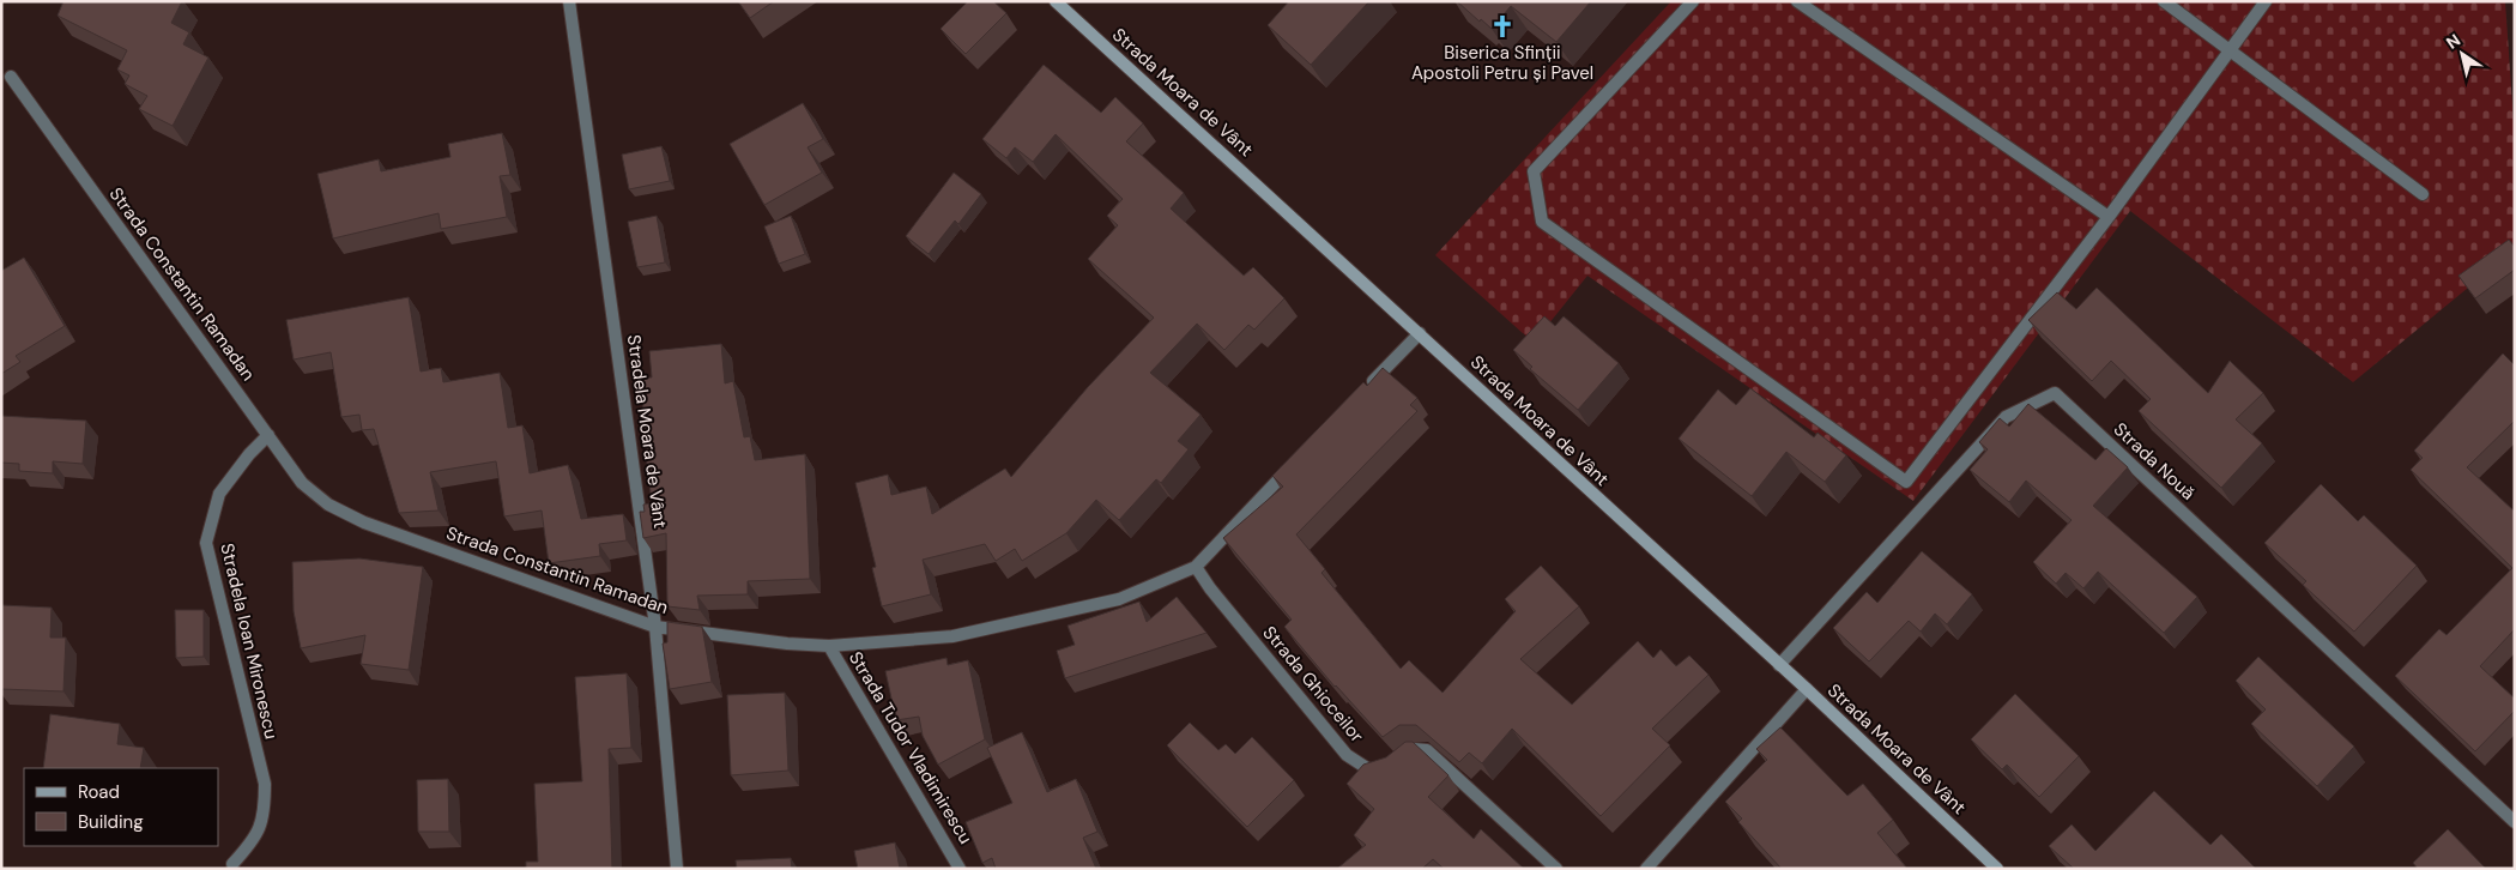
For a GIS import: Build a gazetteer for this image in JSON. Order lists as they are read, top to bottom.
{
  "streets": {
    "main road": ["Strada Moara de Vânt"],
    "street": [
      "Strada Constantin Ramadan",
      "Stradela Moara de Vânt",
      "Strada Nouă",
      "Stradela Ioan Mironescu",
      "Strada Ghioceilor",
      "Strada Tudor Vladimirescu"
    ]
  },
  "crossings": [
    ["Strada Moara de Vânt", "Strada Nouă"],
    ["Strada Constantin Ramadan", "Stradela Moara de Vânt"],
    ["Strada Constantin Ramadan", "Stradela Ioan Mironescu"],
    ["Strada Constantin Ramadan", "Strada Ghioceilor"],
    ["Strada Constantin Ramadan", "Strada Tudor Vladimirescu"]
  ],
  "places": {
    "church": ["Biserica Sfinții Apostoli Petru și Pavel"]
  },
  "legend": ["Road", "Building"],
  "north": "top left"
}
